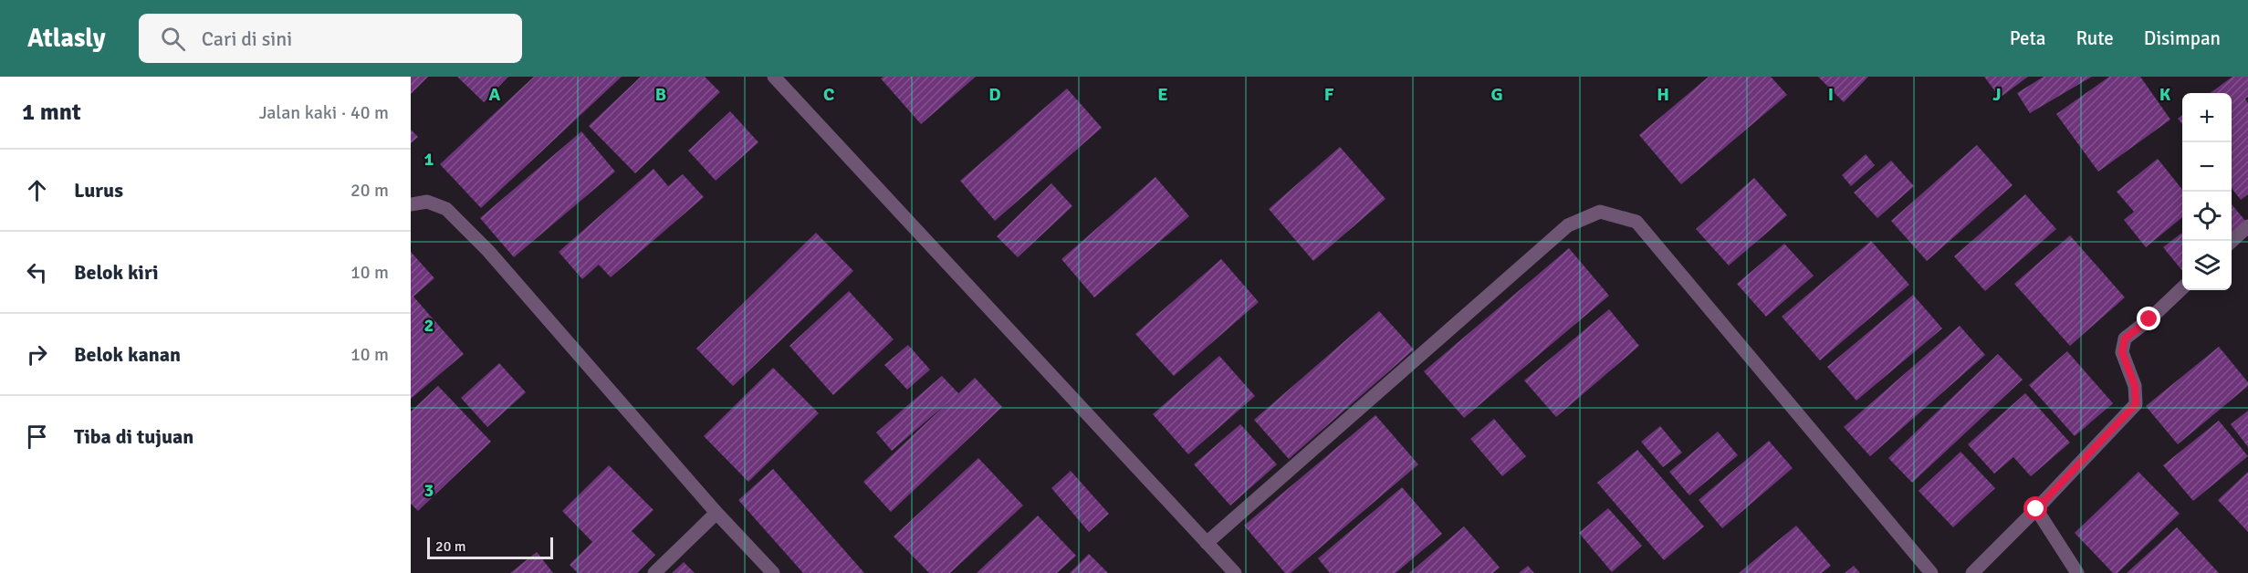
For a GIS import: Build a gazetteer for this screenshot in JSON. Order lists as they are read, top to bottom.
{
  "scale_bar": "20 m",
  "page": {
    "header": "Atlasly",
    "search": "Cari di sini",
    "nav": ["Peta", "Rute", "Disimpan"],
    "heading": ["1 mnt", "Jalan kaki · 40 m"],
    "map_buttons": ["+", "−"],
    "list": [
      ["Lurus", "20 m"],
      ["Belok kiri", "10 m"],
      ["Belok kanan", "10 m"],
      "Tiba di tujuan"
    ],
    "scale": "20 m"
  },
  "grid": {
    "columns": [
      "A",
      "B",
      "C",
      "D",
      "E",
      "F",
      "G",
      "H",
      "I",
      "J",
      "K"
    ],
    "rows": ["1", "2", "3"]
  }
}
